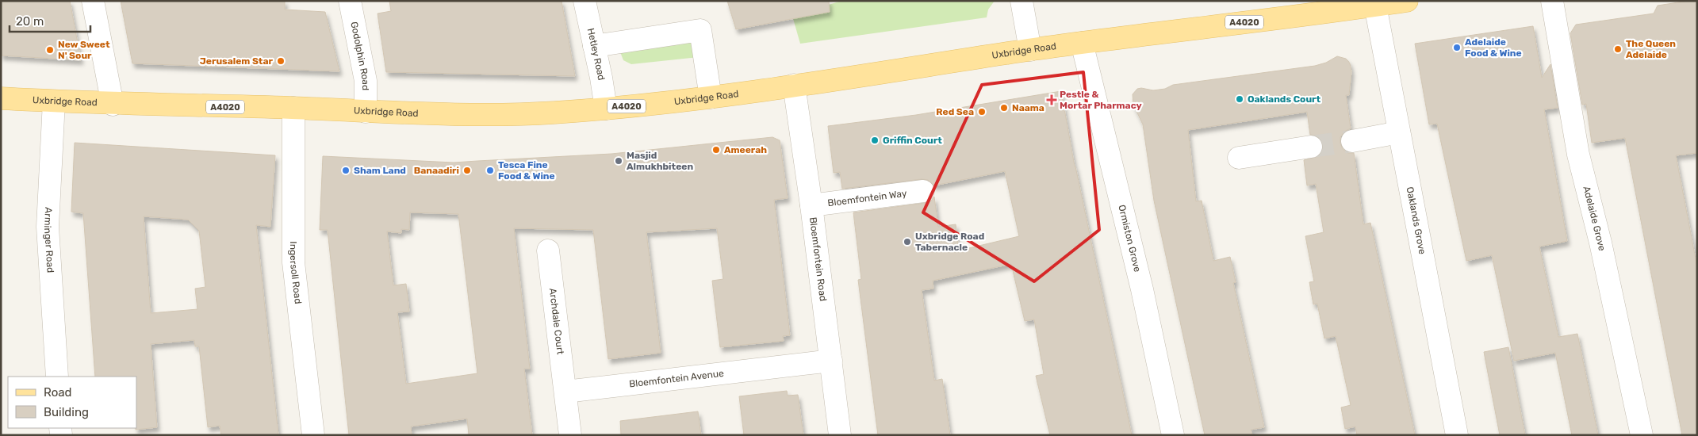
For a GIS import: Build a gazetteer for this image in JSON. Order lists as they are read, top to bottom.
{
  "streets": {
    "main road": ["A4020", "Uxbridge Road"],
    "street": [
      "Hetley Road",
      "Godolphin Road",
      "Bloemfontein Way",
      "Adelaide Grove",
      "Oaklands Grove",
      "Ormiston Grove",
      "Arminger Road",
      "Bloemfontein Road",
      "Ingersoll Road",
      "Archdale Court",
      "Bloemfontein Avenue"
    ]
  },
  "crossings": [
    ["Uxbridge Road", "Hetley Road"],
    ["Uxbridge Road", "Godolphin Road"],
    ["Uxbridge Road", "Oaklands Grove"],
    ["Uxbridge Road", "Ormiston Grove"],
    ["Uxbridge Road", "Arminger Road"],
    ["Uxbridge Road", "Bloemfontein Road"],
    ["Uxbridge Road", "Ingersoll Road"],
    ["Bloemfontein Way", "Bloemfontein Road"],
    ["Bloemfontein Road", "Bloemfontein Avenue"],
    ["Archdale Court", "Bloemfontein Avenue"]
  ],
  "places": {
    "other": [
      "Adelaide Food & Wine",
      "The Queen Adelaide",
      "New Sweet N' Sour",
      "Jerusalem Star",
      "Oaklands Court",
      "Naama",
      "Red Sea",
      "Griffin Court",
      "Ameerah",
      "Masjid Almukhbiteen",
      "Sham Land",
      "Banaadiri",
      "Tesca Fine Food & Wine",
      "Uxbridge Road Tabernacle"
    ],
    "health": ["Pestle & Mortar Pharmacy"]
  },
  "legend": ["Road", "Building"],
  "scale_bar": "20 m"
}
